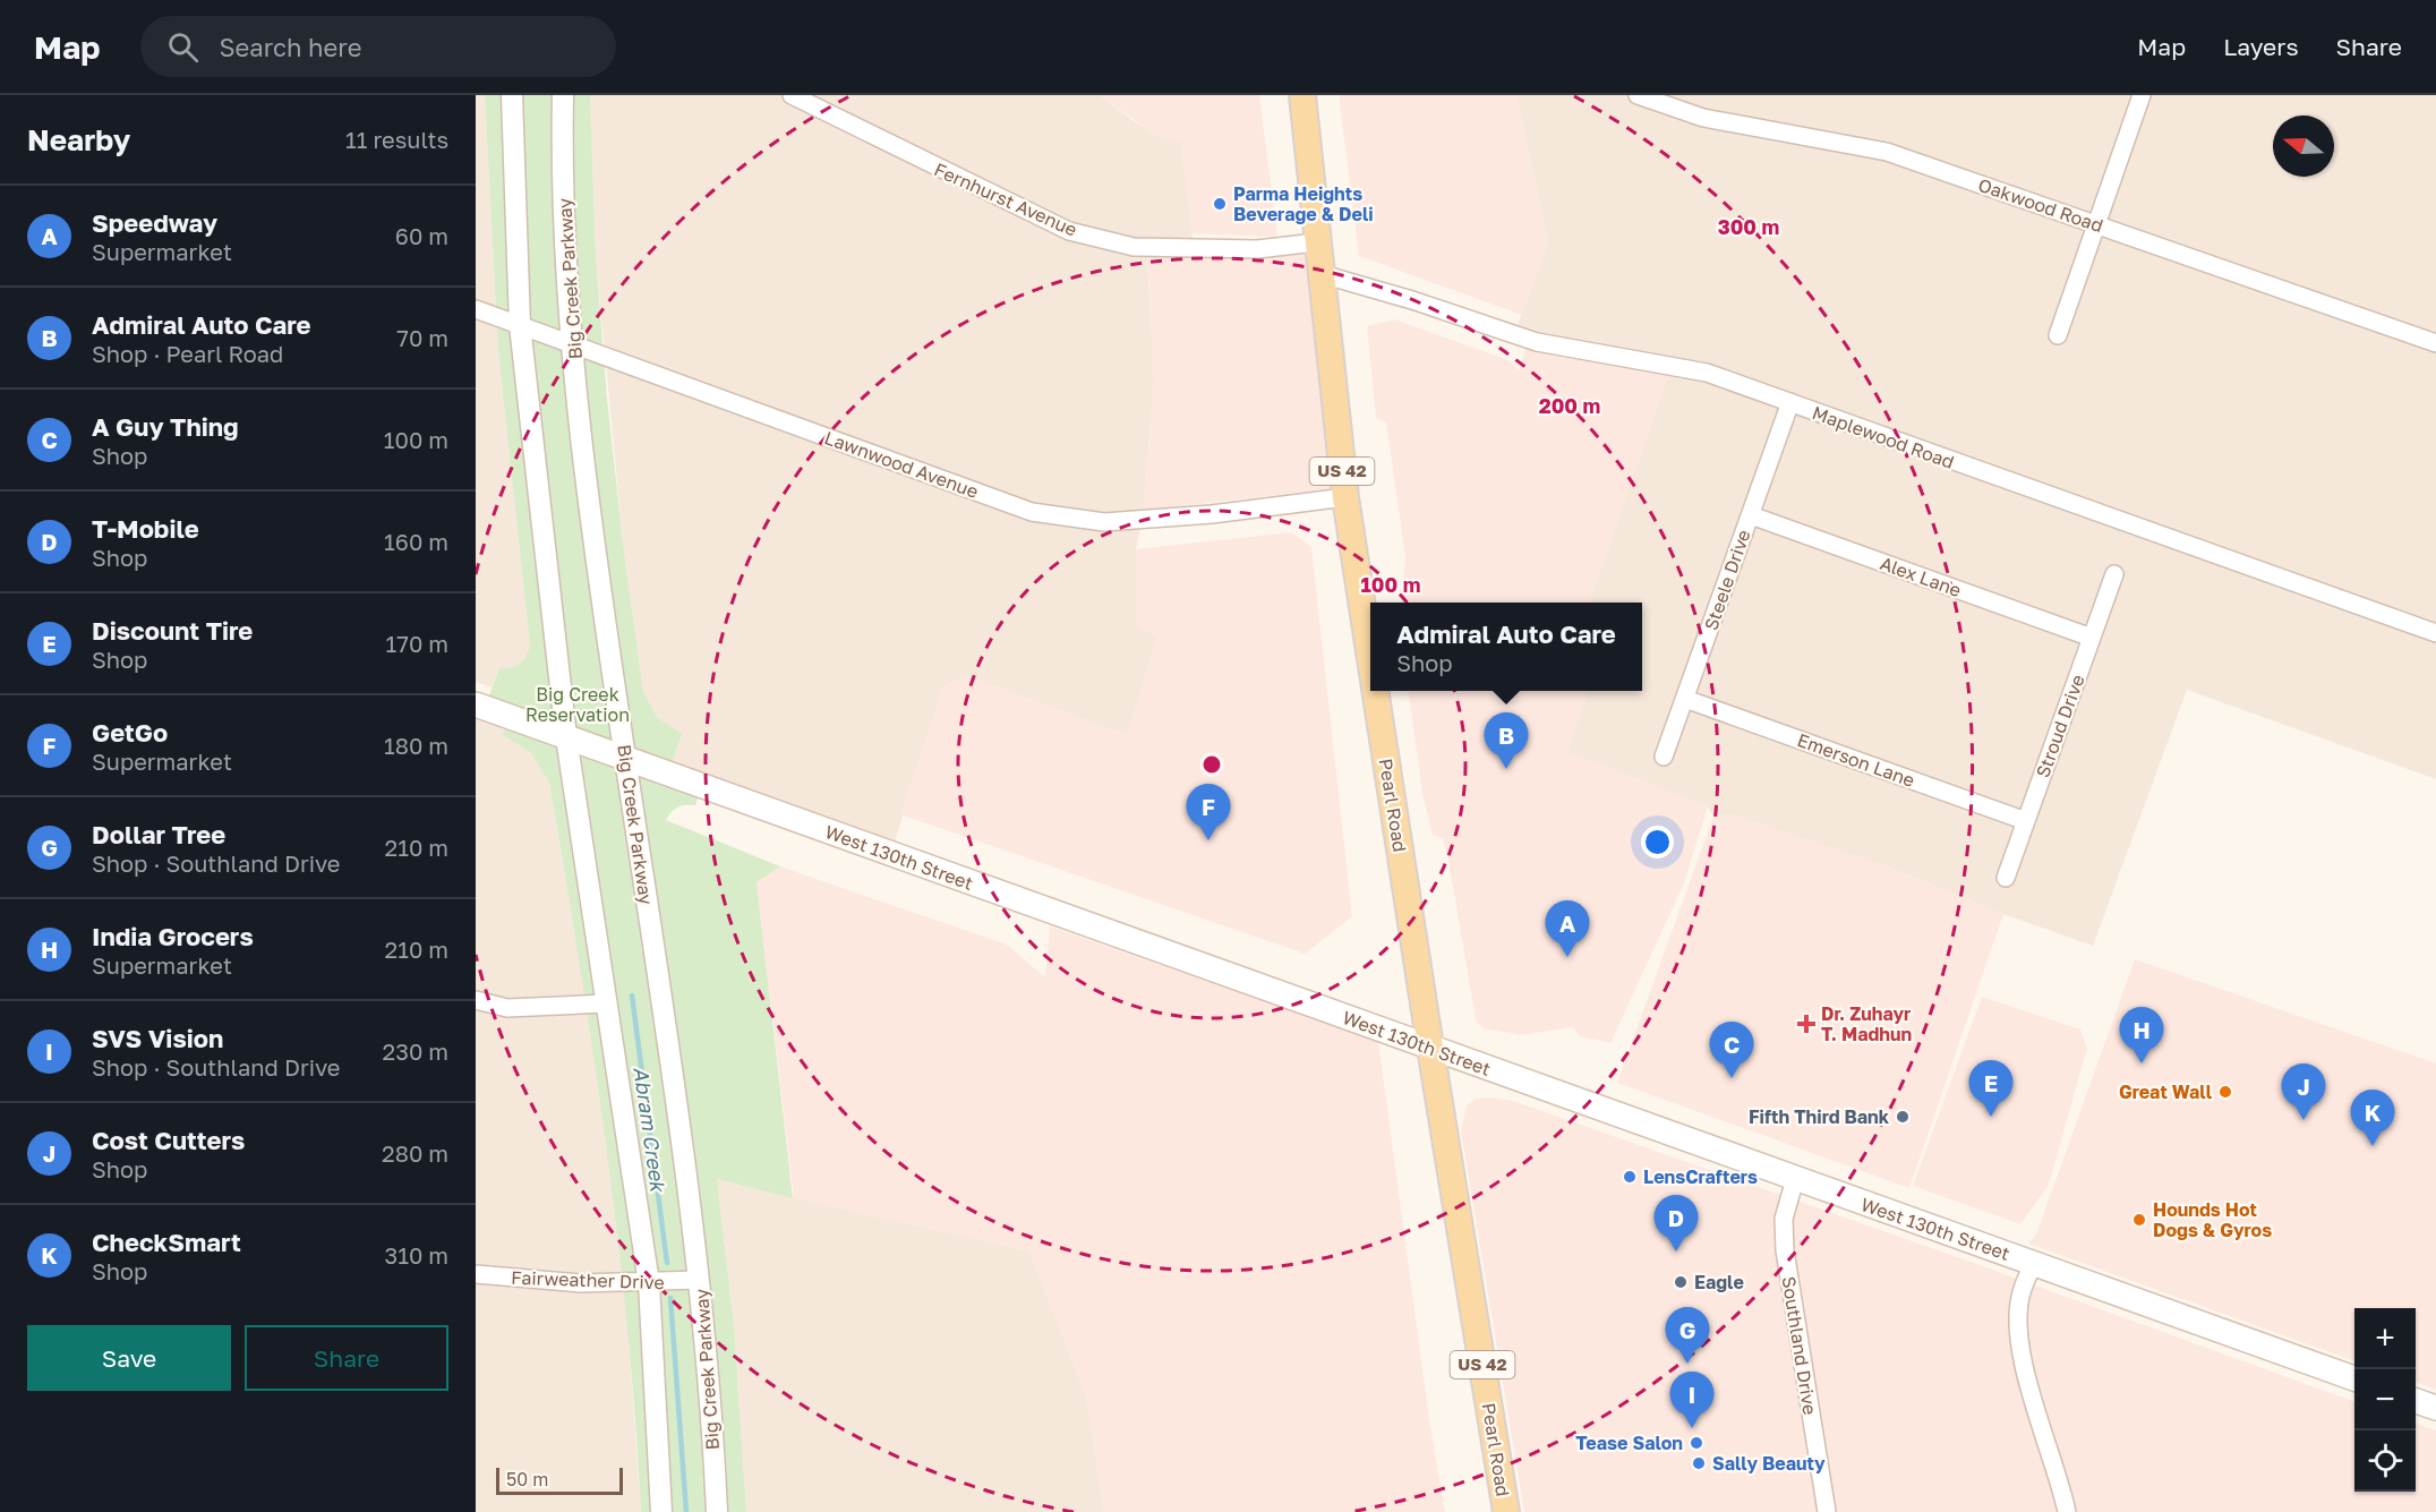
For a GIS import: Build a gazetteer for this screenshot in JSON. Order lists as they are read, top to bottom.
{
  "streets": {
    "main road": ["US 42", "Pearl Road", "West 130th Street"],
    "street": [
      "Fernhurst Avenue",
      "Oakwood Road",
      "Big Creek Parkway",
      "Maplewood Road",
      "Lawnwood Avenue",
      "Alex Lane",
      "Steele Drive",
      "Stroud Drive",
      "Emerson Lane",
      "Fairweather Drive",
      "Southland Drive"
    ]
  },
  "crossings": [
    ["Fernhurst Avenue", "Pearl Road"],
    ["Big Creek Parkway", "Lawnwood Avenue"],
    ["Big Creek Parkway", "West 130th Street"],
    ["Big Creek Parkway", "Fairweather Drive"],
    ["Maplewood Road", "Steele Drive"],
    ["Maplewood Road", "Pearl Road"],
    ["Lawnwood Avenue", "Pearl Road"],
    ["Alex Lane", "Steele Drive"],
    ["Alex Lane", "Stroud Drive"],
    ["Steele Drive", "Emerson Lane"],
    ["Stroud Drive", "Emerson Lane"],
    ["Pearl Road", "West 130th Street"],
    ["West 130th Street", "Southland Drive"]
  ],
  "water": ["Abram Creek"],
  "parks": ["Big Creek Reservation"],
  "places": {
    "other": [
      "Parma Heights Beverage & Deli",
      "Great Wall",
      "Fifth Third Bank",
      "LensCrafters",
      "Hounds Hot Dogs & Gyros",
      "Eagle",
      "Tease Salon",
      "Sally Beauty"
    ],
    "health": ["Dr. Zuhayr T. Madhun"]
  },
  "scale_bar": "50 m",
  "north": "left",
  "page": {
    "header": "Map",
    "search": "Search here",
    "nav": ["Map", "Layers", "Share"],
    "heading": ["Nearby", "11 results"],
    "list": [
      {
        "mark": "A",
        "name": "Speedway",
        "note": "Supermarket",
        "value": "60 m"
      },
      {
        "mark": "B",
        "name": "Admiral Auto Care",
        "note": "Shop · Pearl Road",
        "value": "70 m"
      },
      {
        "mark": "C",
        "name": "A Guy Thing",
        "note": "Shop",
        "value": "100 m"
      },
      {
        "mark": "D",
        "name": "T-Mobile",
        "note": "Shop",
        "value": "160 m"
      },
      {
        "mark": "E",
        "name": "Discount Tire",
        "note": "Shop",
        "value": "170 m"
      },
      {
        "mark": "F",
        "name": "GetGo",
        "note": "Supermarket",
        "value": "180 m"
      },
      {
        "mark": "G",
        "name": "Dollar Tree",
        "note": "Shop · Southland Drive",
        "value": "210 m"
      },
      {
        "mark": "H",
        "name": "India Grocers",
        "note": "Supermarket",
        "value": "210 m"
      },
      {
        "mark": "I",
        "name": "SVS Vision",
        "note": "Shop · Southland Drive",
        "value": "230 m"
      },
      {
        "mark": "J",
        "name": "Cost Cutters",
        "note": "Shop",
        "value": "280 m"
      },
      {
        "mark": "K",
        "name": "CheckSmart",
        "note": "Shop",
        "value": "310 m"
      }
    ],
    "popup": ["Admiral Auto Care", "Shop"],
    "pins": [
      "B",
      "F",
      "A",
      "H",
      "C",
      "E",
      "J",
      "K",
      "D",
      "G",
      "I"
    ],
    "buttons": ["Save", "Share"],
    "map_buttons": ["+", "−"],
    "scale": "50 m"
  },
  "rings": ["300 m", "200 m", "100 m"]
}
